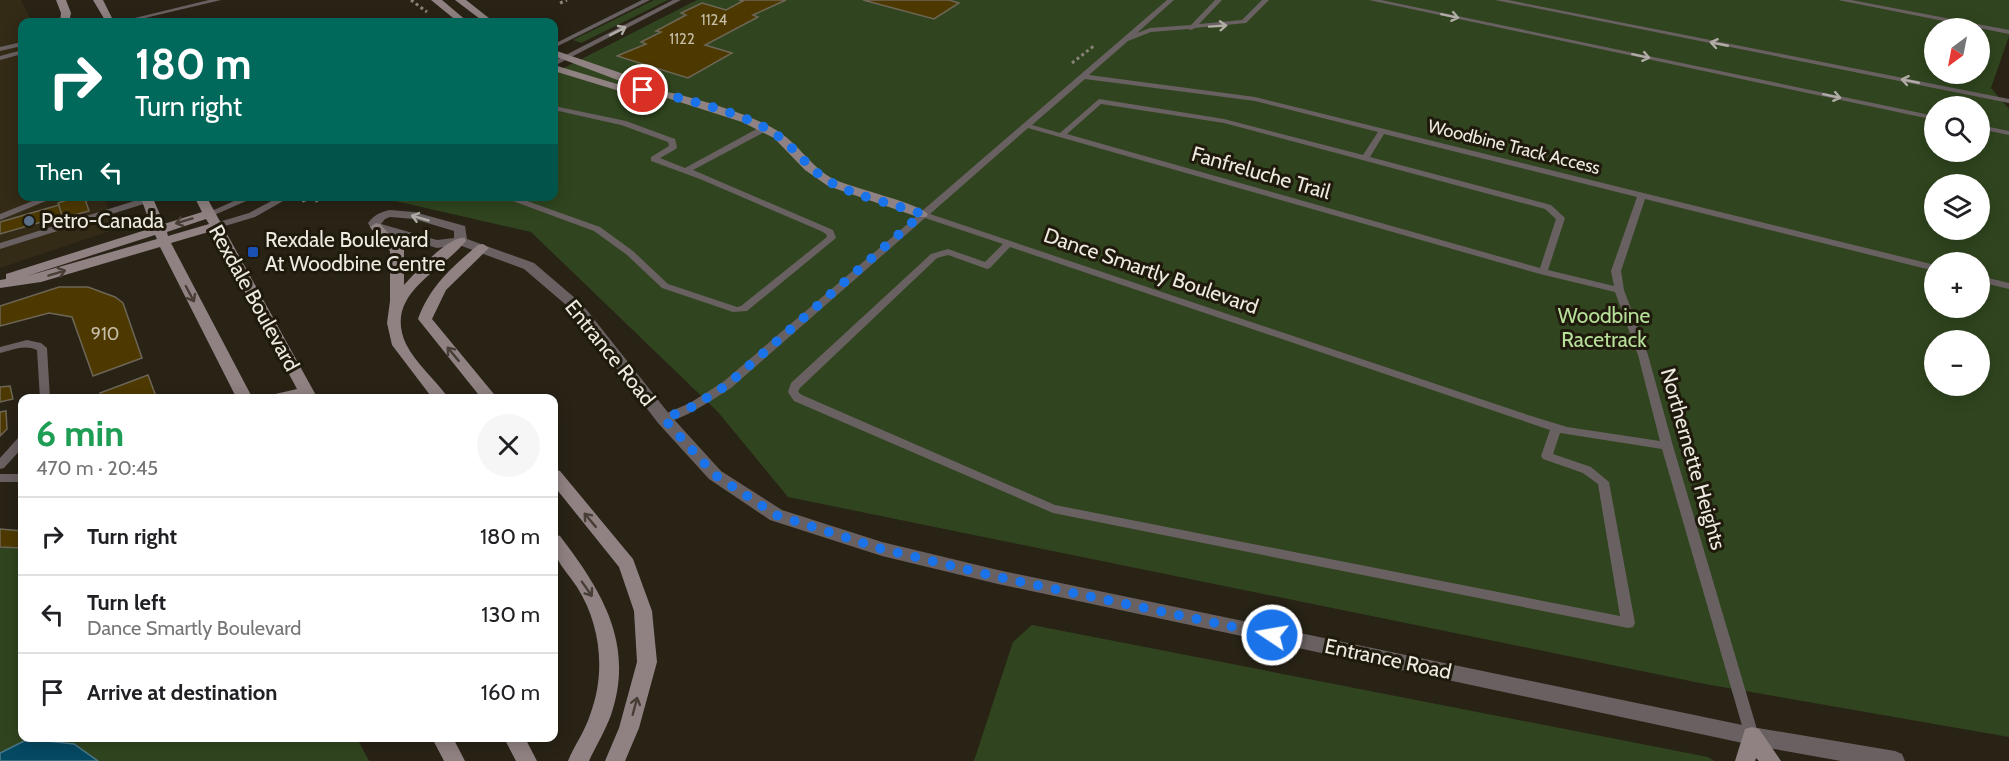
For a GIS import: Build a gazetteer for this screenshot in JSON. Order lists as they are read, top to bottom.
{
  "streets": {
    "main road": ["Dance Smartly Boulevard", "Rexdale Boulevard"],
    "street": ["Entrance Road"],
    "lane": ["Woodbine Track Access", "Fanfreluche Trail", "Northernette Heights"]
  },
  "crossings": [
    ["Woodbine Track Access", "Northernette Heights"],
    ["Fanfreluche Trail", "Northernette Heights"],
    ["Dance Smartly Boulevard", "Northernette Heights"],
    ["Entrance Road", "Northernette Heights"]
  ],
  "parks": ["Woodbine Racetrack"],
  "places": {
    "other": ["Petro-Canada"],
    "transit": ["Rexdale Boulevard At Woodbine Centre"]
  },
  "house_numbers": ["1124", "1122", "910"],
  "north": "bottom left",
  "page": {
    "map_buttons": ["+", "−"],
    "turn": ["180 m", "Turn right"],
    "then": "Then",
    "heading": ["6 min", "470 m · 20:45"],
    "list": [
      {
        "name": "Turn right",
        "value": "180 m"
      },
      {
        "name": "Turn left",
        "note": "Dance Smartly Boulevard",
        "value": "130 m"
      },
      {
        "name": "Arrive at destination",
        "value": "160 m"
      }
    ]
  }
}
